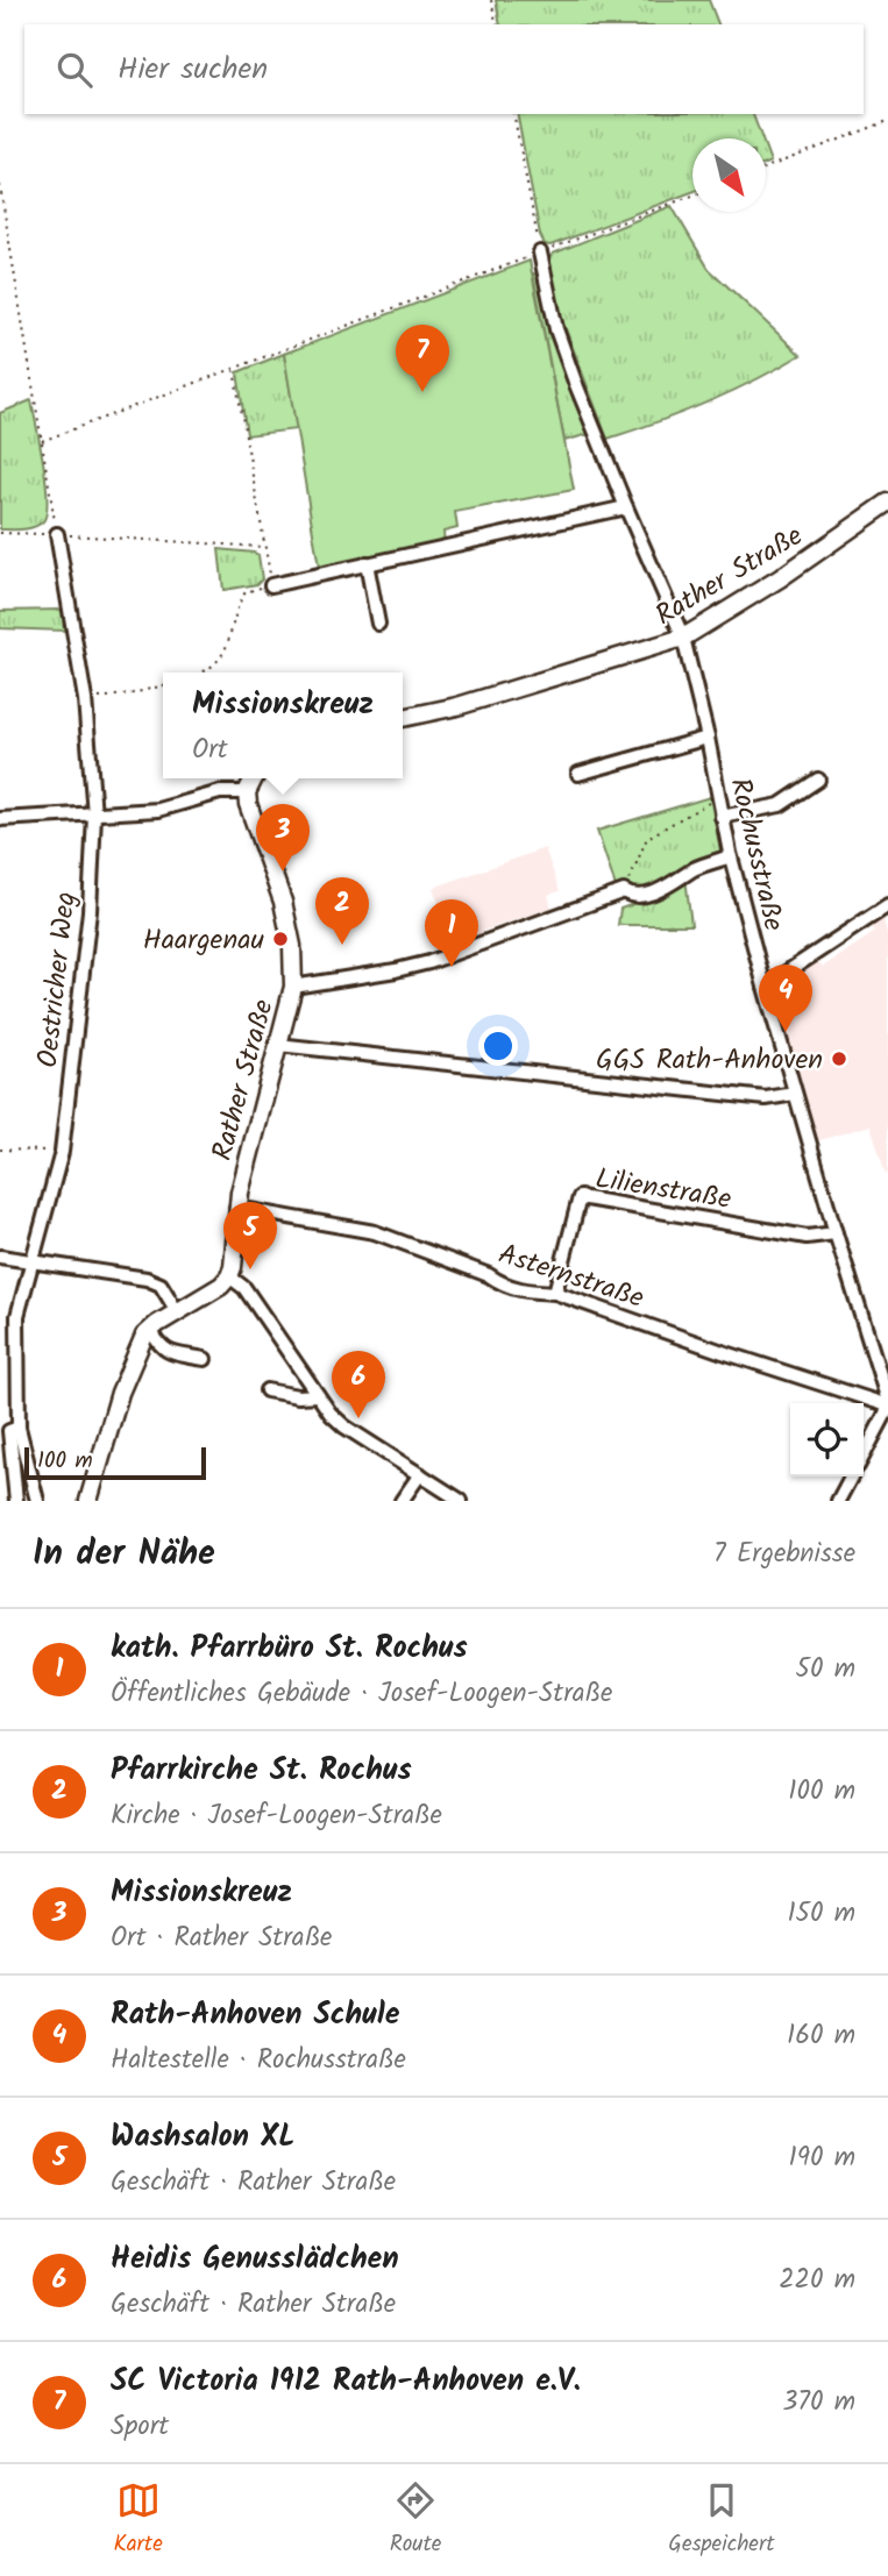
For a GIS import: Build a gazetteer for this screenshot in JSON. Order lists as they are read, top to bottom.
{
  "streets": {
    "main road": ["Rather Straße"],
    "street": [
      "Rochusstraße",
      "Oestricher Weg",
      "Lilienstraße",
      "Asternstraße"
    ]
  },
  "crossings": [
    ["Rather Straße", "Rochusstraße"],
    ["Rather Straße", "Asternstraße"],
    ["Rochusstraße", "Lilienstraße"],
    ["Rochusstraße", "Asternstraße"],
    ["Lilienstraße", "Asternstraße"]
  ],
  "places": ["Haargenau", "GGS Rath-Anhoven"],
  "scale_bar": "100 m",
  "north": "bottom right",
  "page": {
    "search": "Hier suchen",
    "pins": [
      "7",
      "3",
      "2",
      "1",
      "4",
      "5",
      "6"
    ],
    "popup": ["Missionskreuz", "Ort"],
    "scale": "100 m",
    "heading": ["In der Nähe", "7 Ergebnisse"],
    "list": [
      {
        "mark": "1",
        "name": "kath. Pfarrbüro St. Rochus",
        "note": "Öffentliches Gebäude · Josef-Loogen-Straße",
        "value": "50 m"
      },
      {
        "mark": "2",
        "name": "Pfarrkirche St. Rochus",
        "note": "Kirche · Josef-Loogen-Straße",
        "value": "100 m"
      },
      {
        "mark": "3",
        "name": "Missionskreuz",
        "note": "Ort · Rather Straße",
        "value": "150 m"
      },
      {
        "mark": "4",
        "name": "Rath-Anhoven Schule",
        "note": "Haltestelle · Rochusstraße",
        "value": "160 m"
      },
      {
        "mark": "5",
        "name": "Washsalon XL",
        "note": "Geschäft · Rather Straße",
        "value": "190 m"
      },
      {
        "mark": "6",
        "name": "Heidis Genusslädchen",
        "note": "Geschäft · Rather Straße",
        "value": "220 m"
      },
      {
        "mark": "7",
        "name": "SC Victoria 1912 Rath-Anhoven e.V.",
        "note": "Sport",
        "value": "370 m"
      }
    ],
    "nav": ["Karte", "Route", "Gespeichert"]
  }
}
